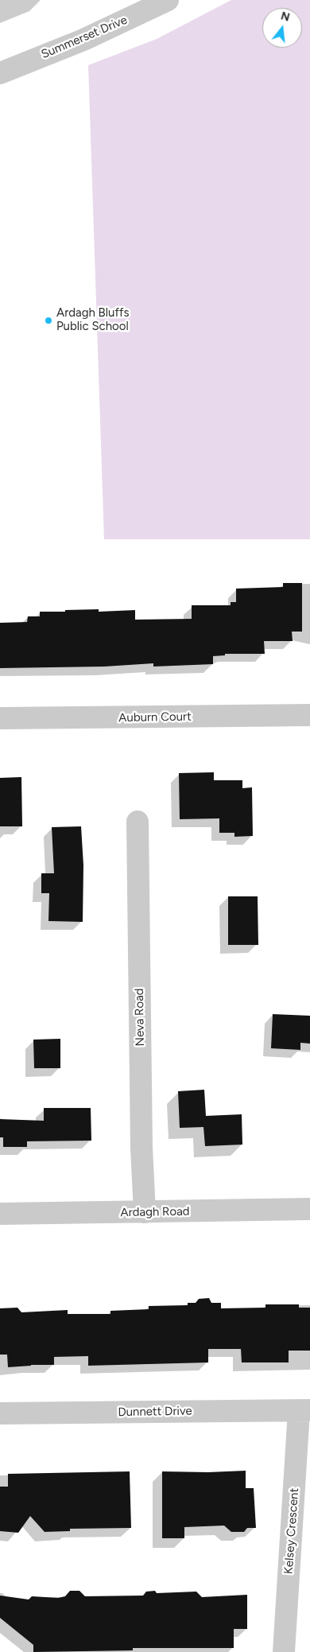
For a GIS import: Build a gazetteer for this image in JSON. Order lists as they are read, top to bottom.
{
  "streets": {
    "street": [
      "Summerset Drive",
      "Auburn Court",
      "Neva Road",
      "Ardagh Road",
      "Dunnett Drive",
      "Kelsey Crescent"
    ]
  },
  "crossings": [
    ["Neva Road", "Ardagh Road"],
    ["Dunnett Drive", "Kelsey Crescent"]
  ],
  "places": ["Ardagh Bluffs Public School"],
  "north": "top"
}
